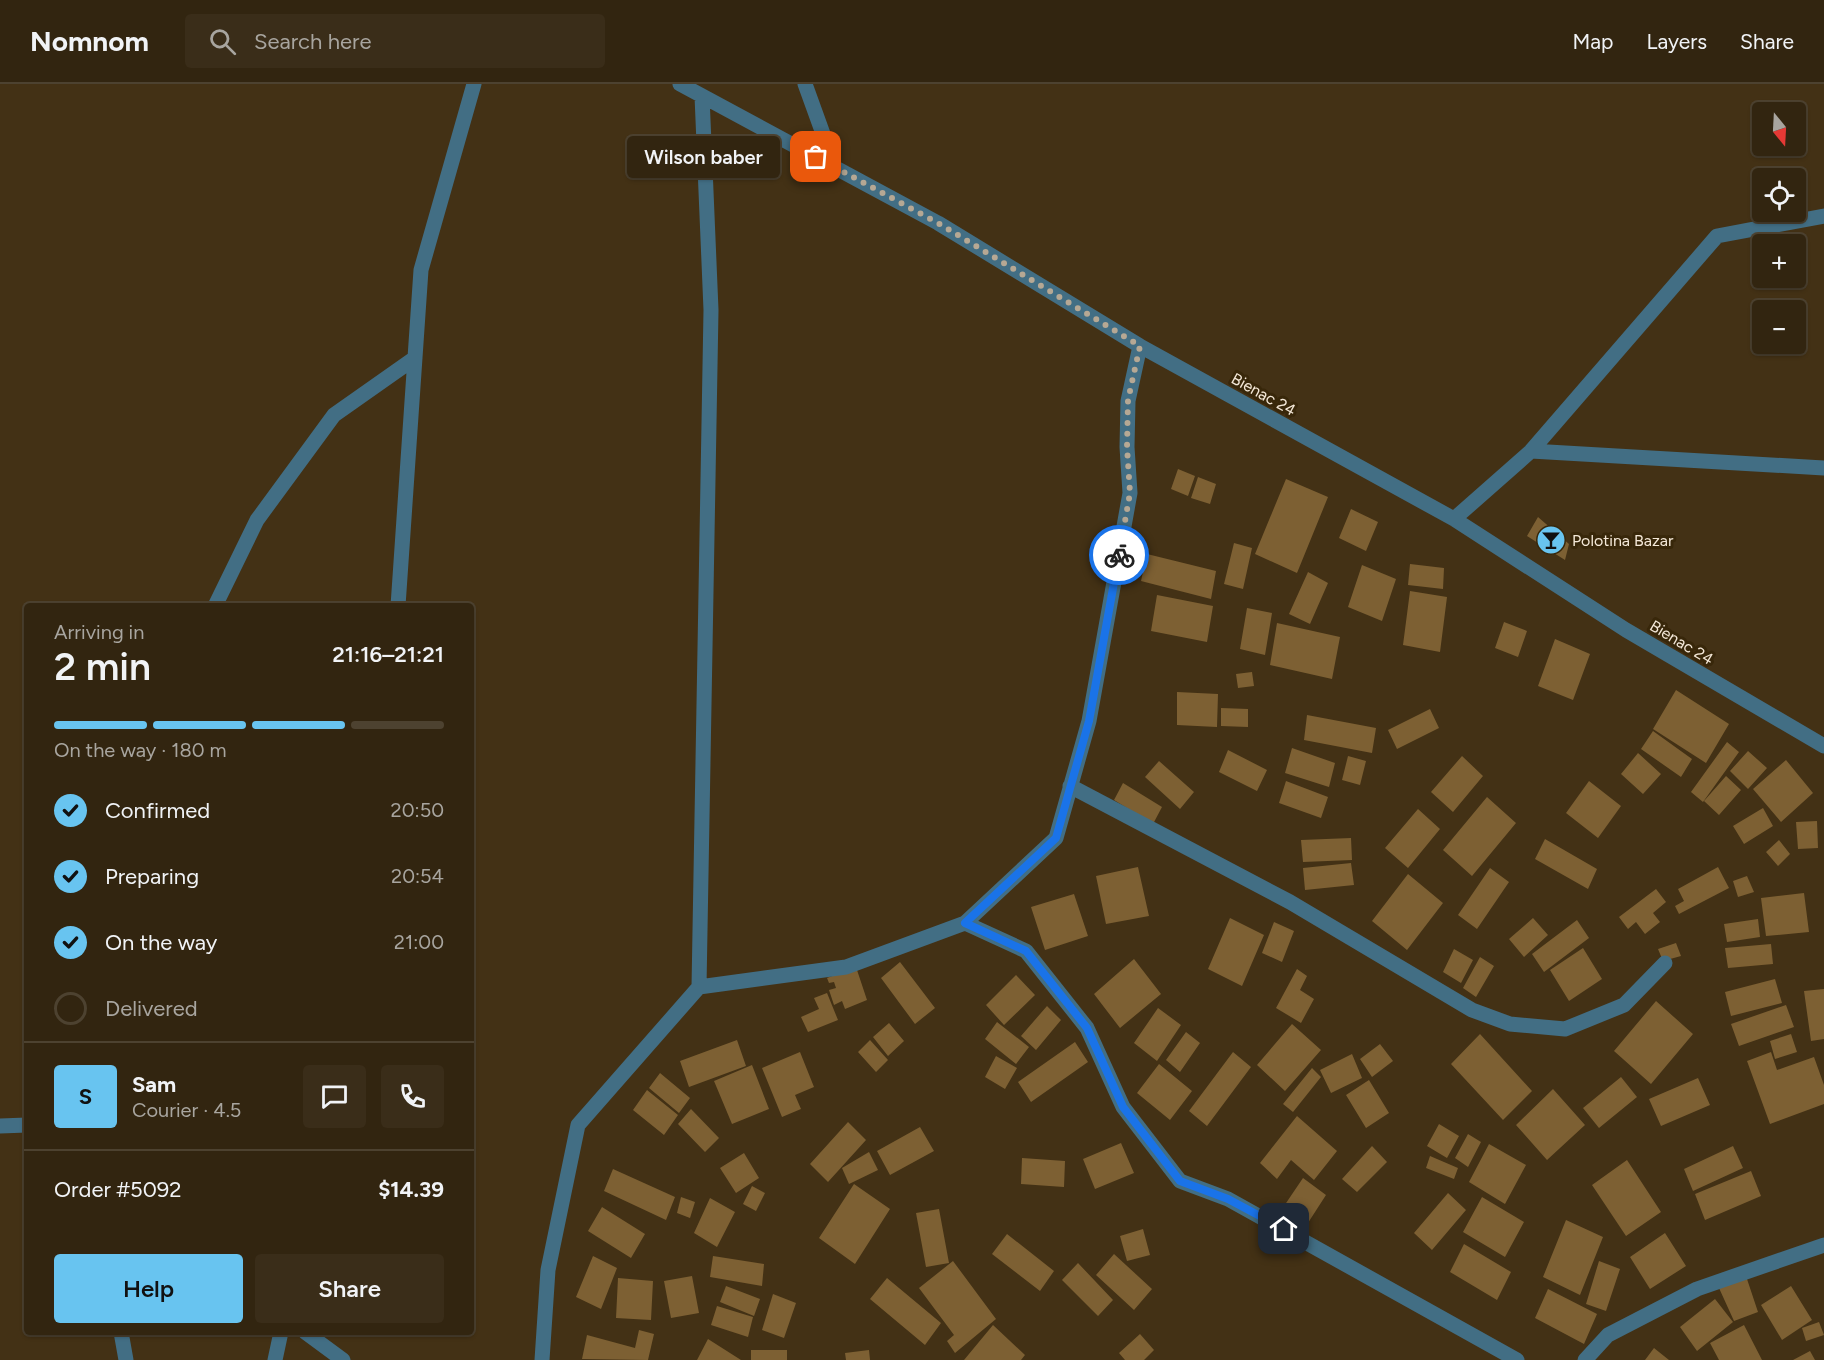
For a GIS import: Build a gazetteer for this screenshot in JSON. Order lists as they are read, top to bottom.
{
  "streets": {
    "street": ["Bienac 24"]
  },
  "places": {
    "other": ["Wilson baber"],
    "bar": ["Polotina Bazar"]
  },
  "north": "bottom",
  "page": {
    "header": "Nomnom",
    "search": "Search here",
    "nav": ["Map", "Layers", "Share"],
    "map_buttons": ["+", "−"],
    "bubble": "Wilson baber",
    "heading": ["2 min", "Arriving in", "21:16–21:21"],
    "panel": [
      "Sam",
      "Courier · 4.5",
      "Order #5092",
      "$14.39"
    ],
    "bar": "On the way · 180 m",
    "list": [
      ["Confirmed", "20:50"],
      ["Preparing", "20:54"],
      ["On the way", "21:00"],
      "Delivered"
    ],
    "round": "S",
    "buttons": ["Help", "Share"]
  }
}
